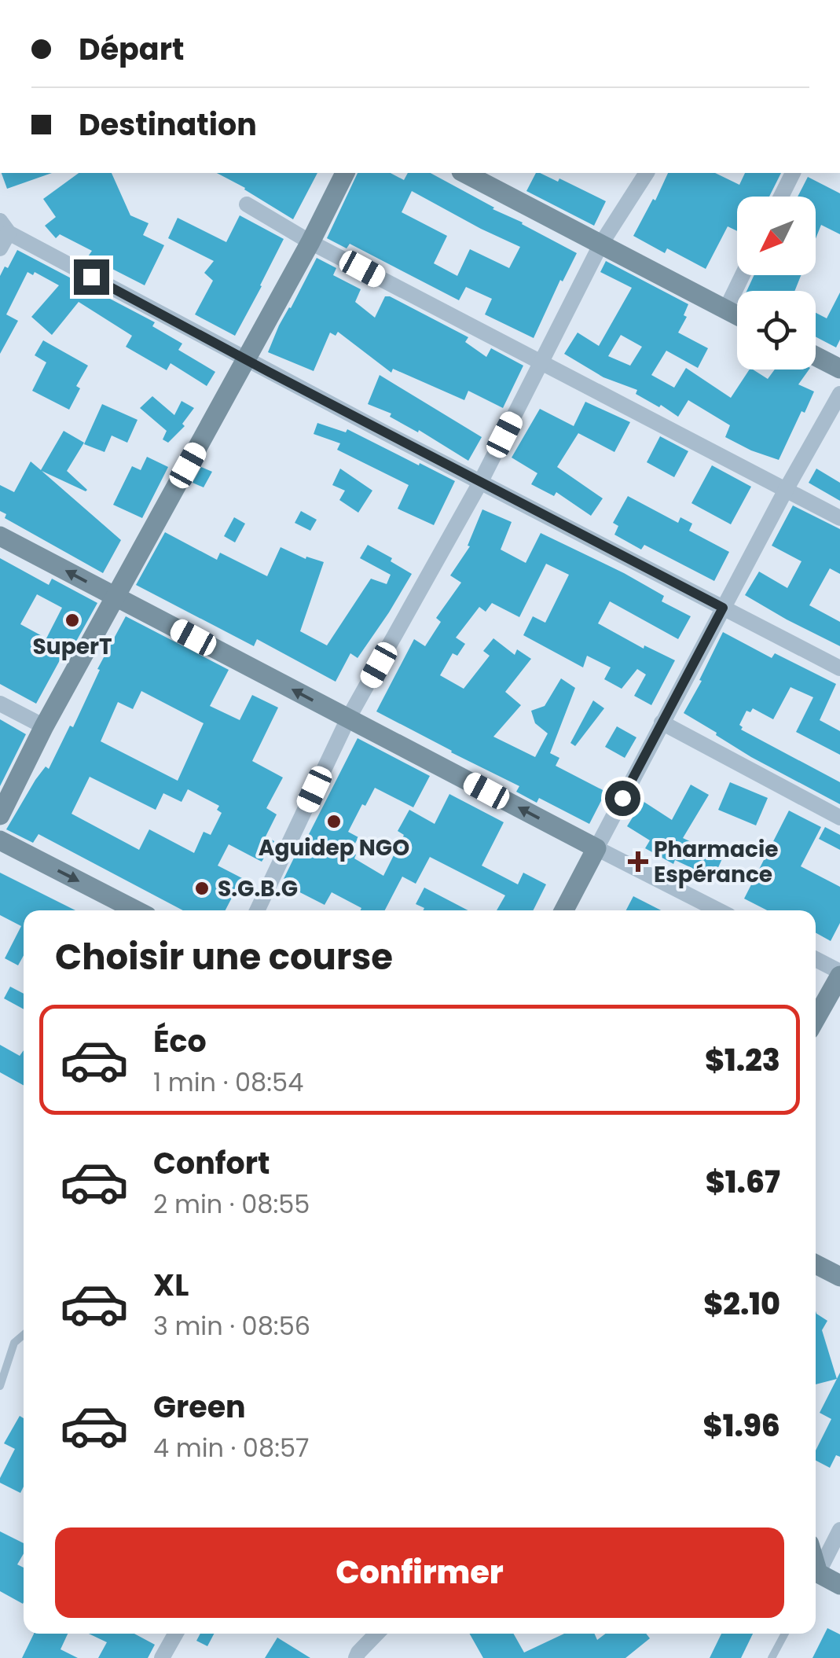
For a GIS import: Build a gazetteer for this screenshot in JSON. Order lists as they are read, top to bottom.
{
  "places": {
    "other": ["SuperT", "Aguidep NGO", "S.G.B.G"],
    "health": ["Pharmacie Espérance"]
  },
  "north": "bottom left",
  "page": {
    "banner": ["Départ", "Destination"],
    "heading": "Choisir une course",
    "list": [
      {
        "name": "Éco",
        "note": "1 min · 08:54",
        "value": "$1.23"
      },
      {
        "name": "Confort",
        "note": "2 min · 08:55",
        "value": "$1.67"
      },
      {
        "name": "XL",
        "note": "3 min · 08:56",
        "value": "$2.10"
      },
      {
        "name": "Green",
        "note": "4 min · 08:57",
        "value": "$1.96"
      }
    ],
    "buttons": "Confirmer"
  }
}
